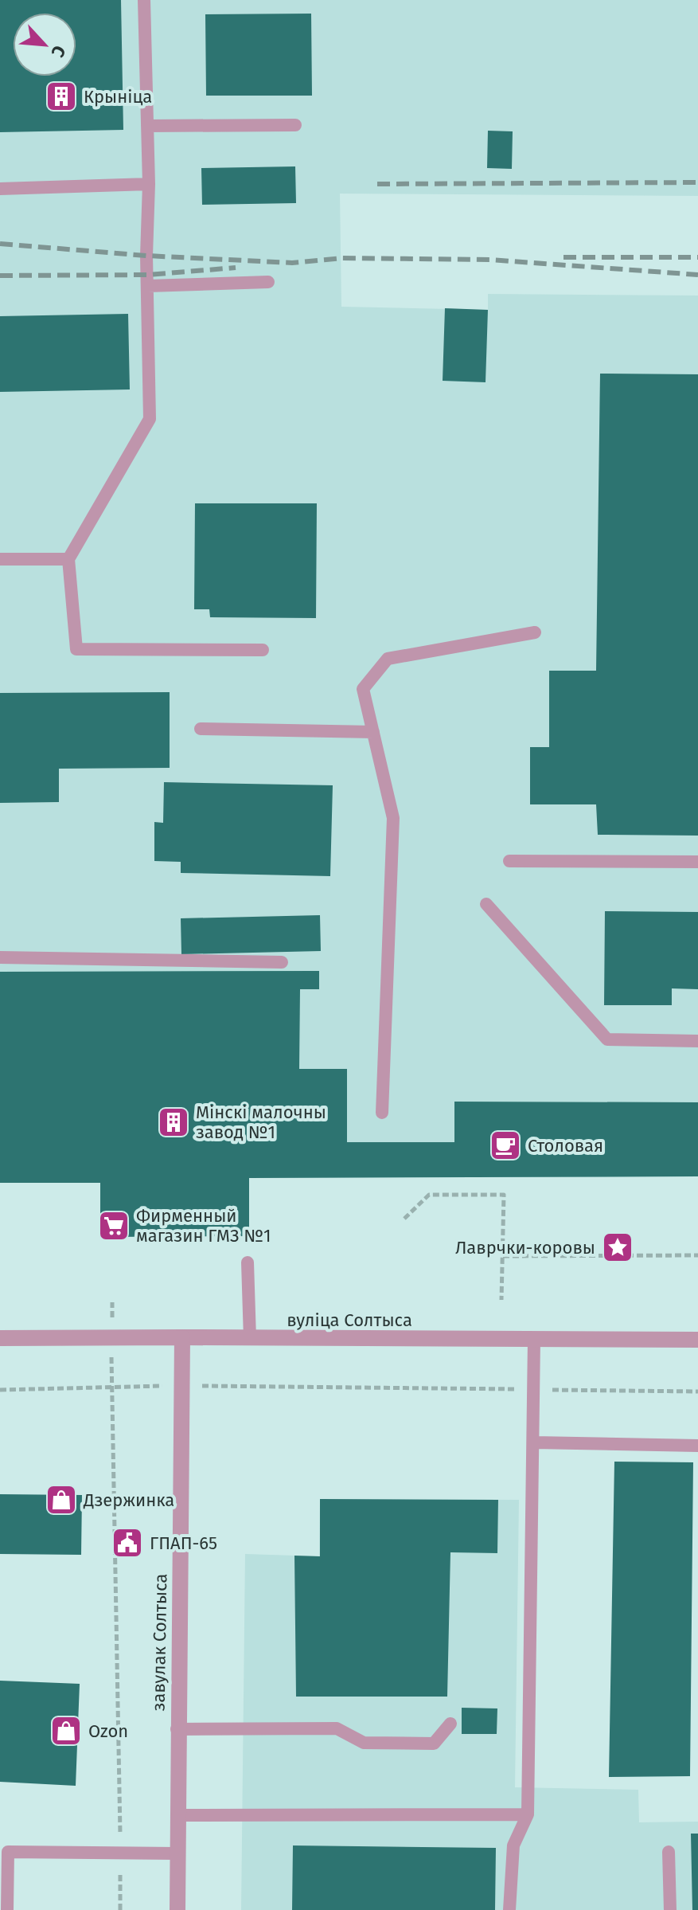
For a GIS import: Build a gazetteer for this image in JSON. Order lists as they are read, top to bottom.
{
  "streets": {
    "street": ["вуліца Солтыса", "завулак Солтыса"]
  },
  "crossings": [
    ["вуліца Солтыса", "завулак Солтыса"]
  ],
  "places": {
    "building": ["Крыніца", "Мінскі малочны завод №1"],
    "cafe": ["Столовая"],
    "supermarket": ["Фирменный магазин ГМЗ №1"],
    "place": ["Лаврчки-коровы"],
    "shop": ["Дзержинка", "Ozon"],
    "public building": ["ГПАП-65"]
  },
  "north": "bottom right"
}
